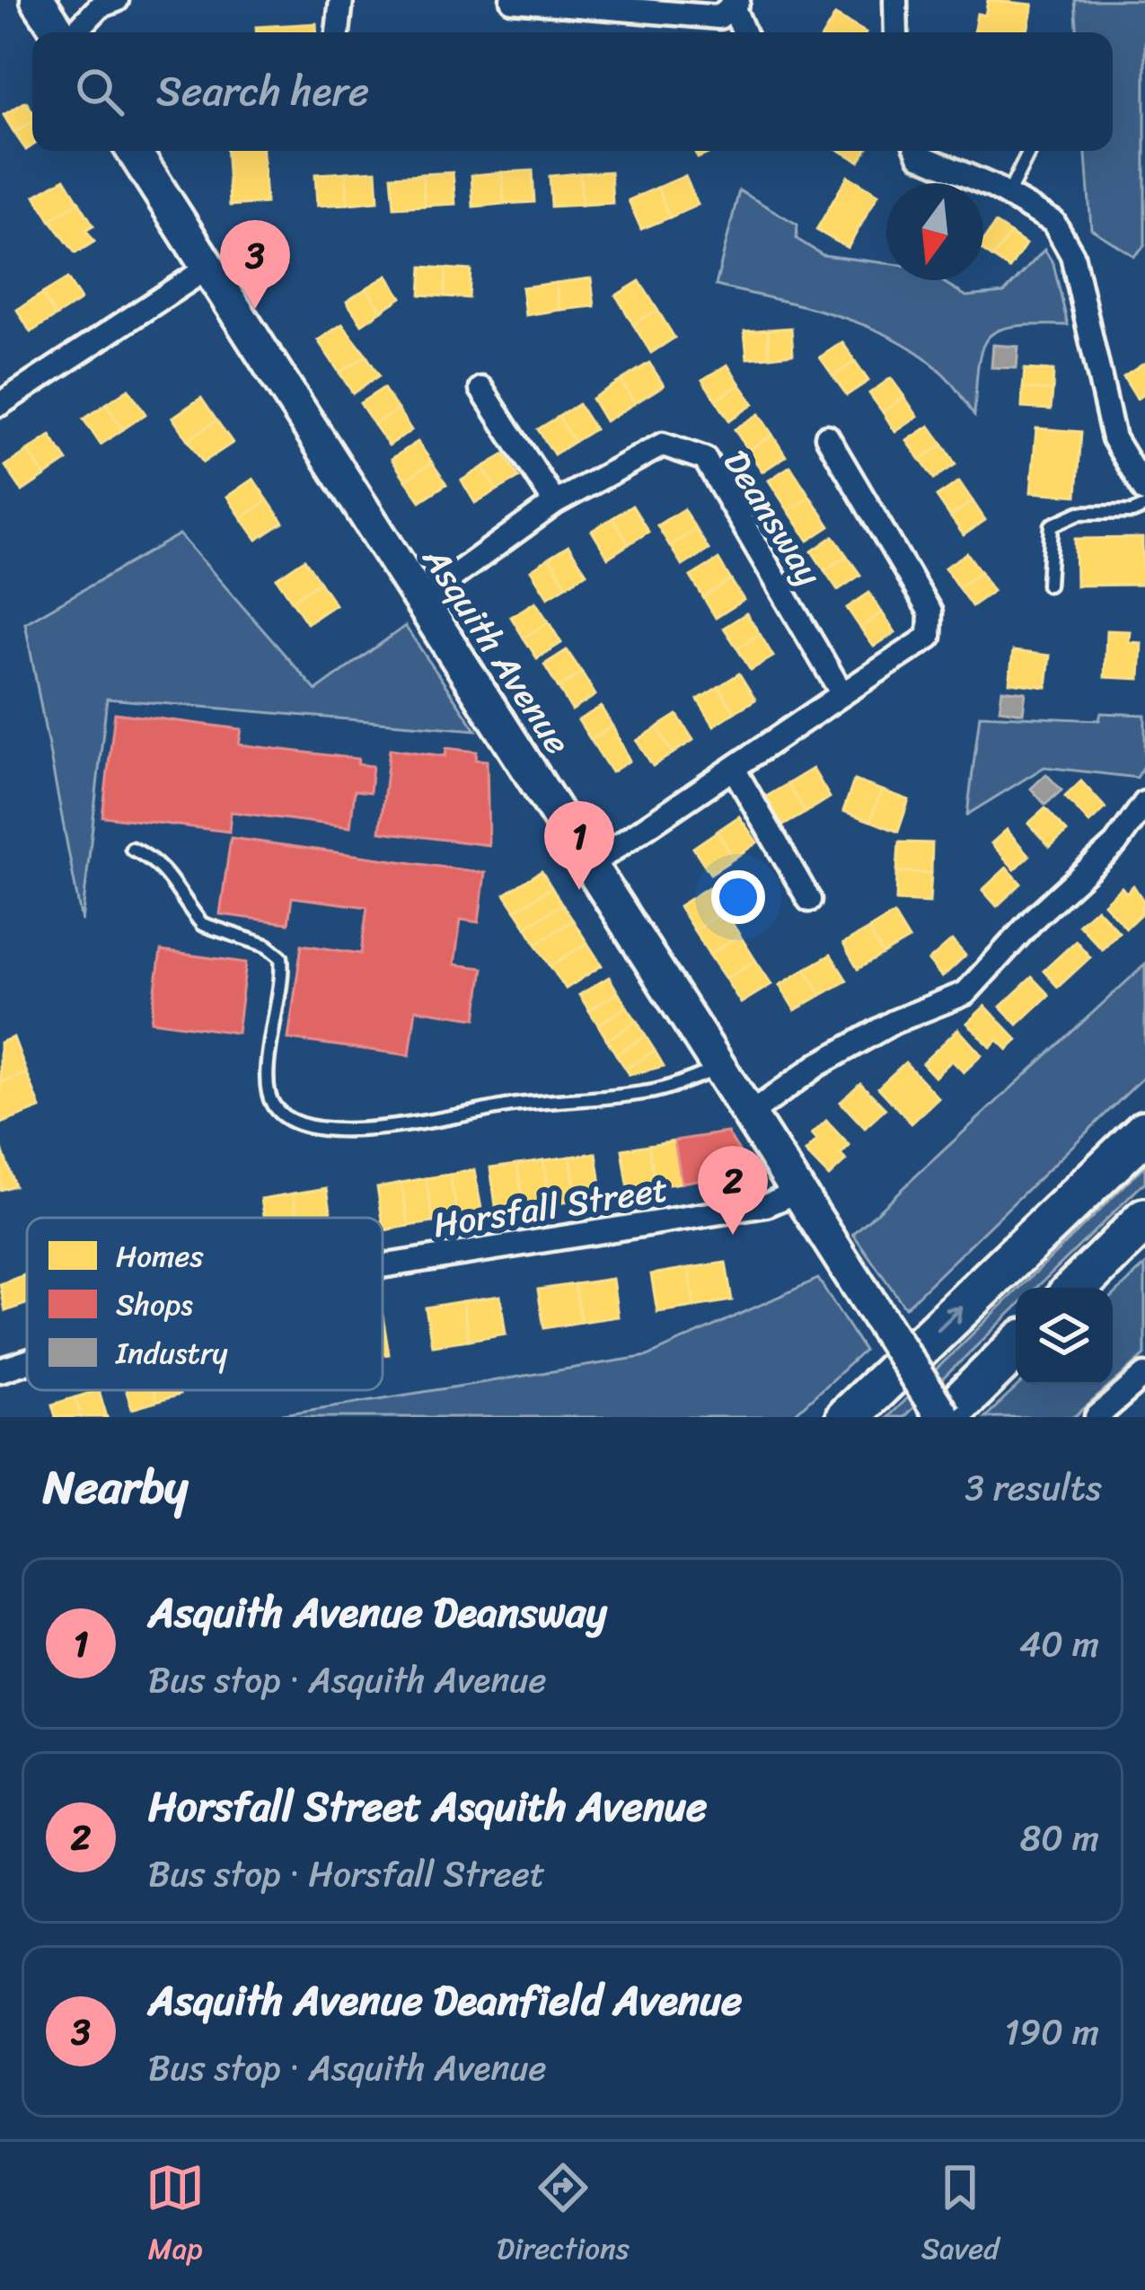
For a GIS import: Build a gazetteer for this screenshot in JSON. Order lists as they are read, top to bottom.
{
  "streets": {
    "main road": ["Asquith Avenue"],
    "street": ["Deansway", "Horsfall Street"]
  },
  "crossings": [
    ["Deansway", "Asquith Avenue"],
    ["Asquith Avenue", "Horsfall Street"]
  ],
  "legend": ["Homes", "Shops", "Industry"],
  "north": "bottom",
  "page": {
    "search": "Search here",
    "pins": ["3", "1", "2"],
    "heading": ["Nearby", "3 results"],
    "list": [
      {
        "mark": "1",
        "name": "Asquith Avenue Deansway",
        "note": "Bus stop · Asquith Avenue",
        "value": "40 m"
      },
      {
        "mark": "2",
        "name": "Horsfall Street Asquith Avenue",
        "note": "Bus stop · Horsfall Street",
        "value": "80 m"
      },
      {
        "mark": "3",
        "name": "Asquith Avenue Deanfield Avenue",
        "note": "Bus stop · Asquith Avenue",
        "value": "190 m"
      }
    ],
    "nav": ["Map", "Directions", "Saved"]
  }
}
